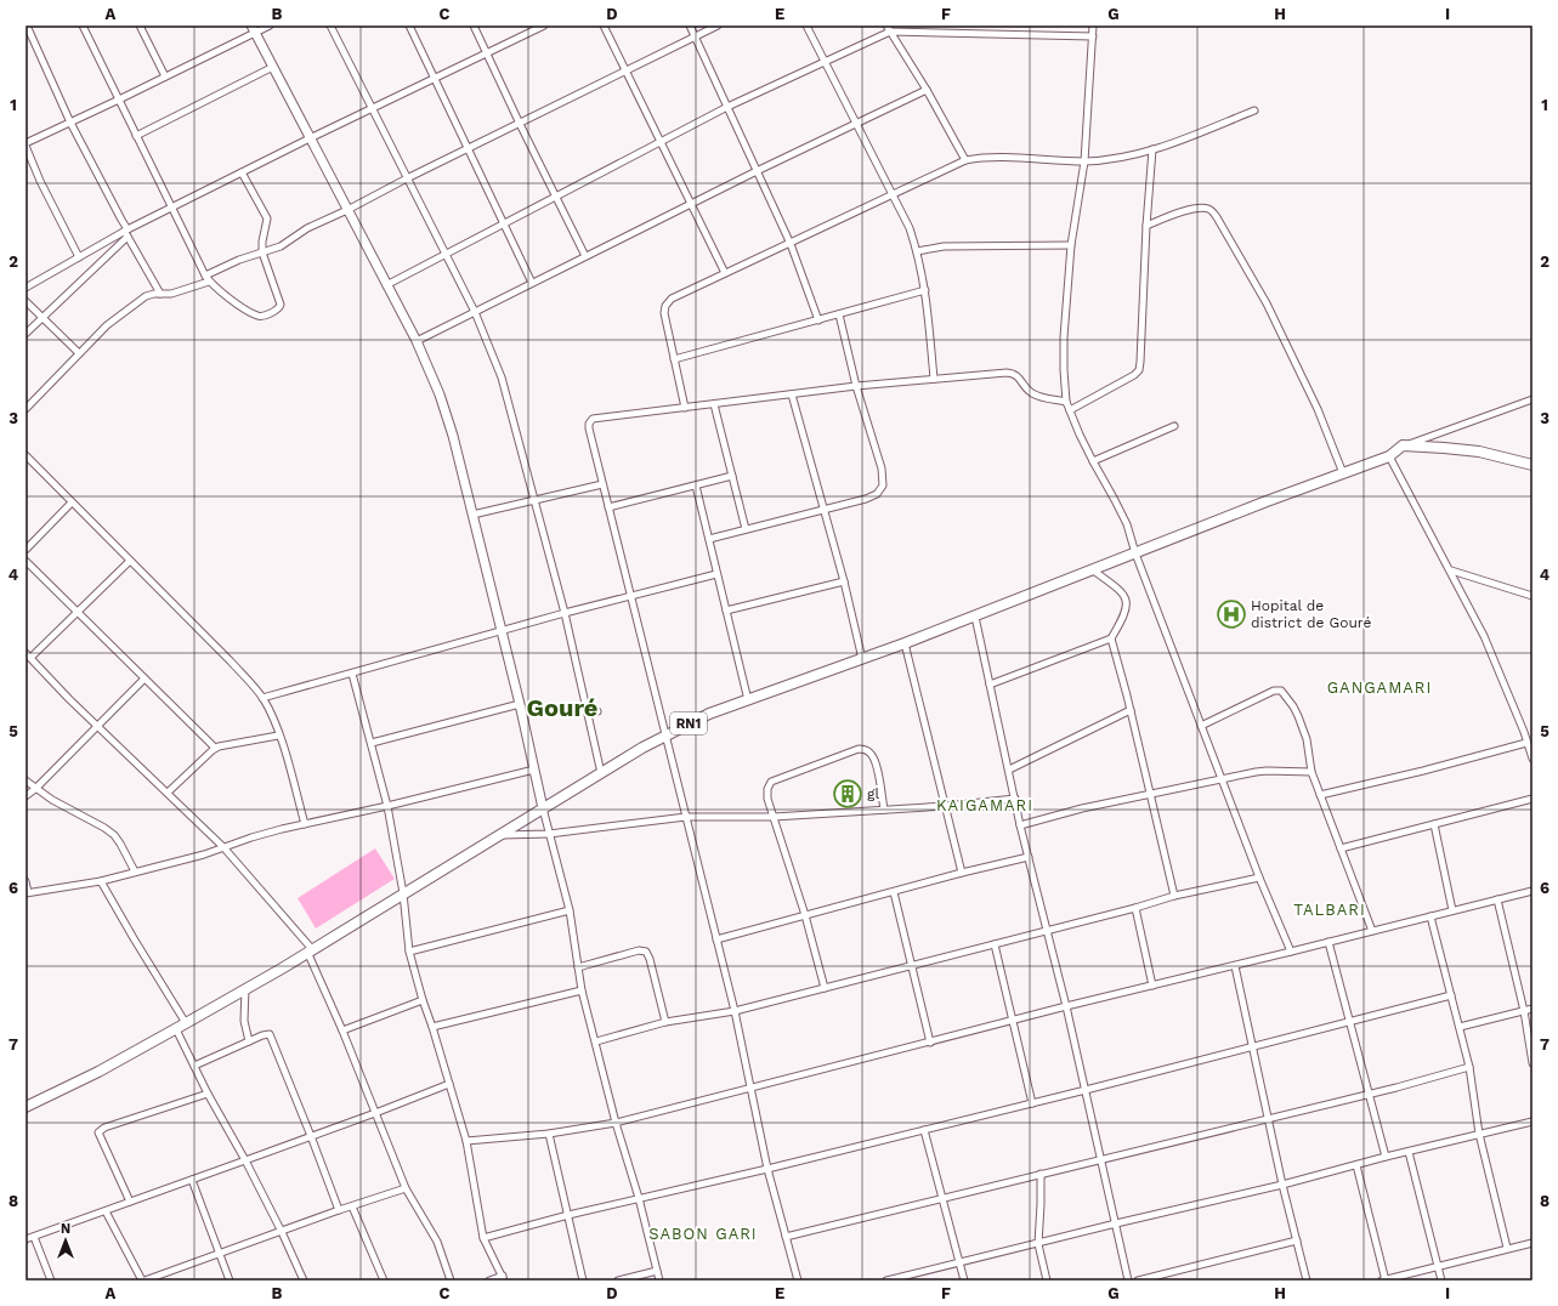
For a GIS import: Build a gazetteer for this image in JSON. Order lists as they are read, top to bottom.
{
  "streets": {
    "highway": ["RN1"]
  },
  "districts": [
    "GANGAMARI",
    "Gouré",
    "KAIGAMARI",
    "TALBARI",
    "SABON GARI"
  ],
  "places": {
    "hospital": ["Hopital de district de Gouré"],
    "building": ["gl"]
  },
  "north": "top",
  "grid": {
    "columns": [
      "A",
      "B",
      "C",
      "D",
      "E",
      "F",
      "G",
      "H",
      "I"
    ],
    "rows": [
      "1",
      "2",
      "3",
      "4",
      "5",
      "6",
      "7",
      "8"
    ]
  }
}
